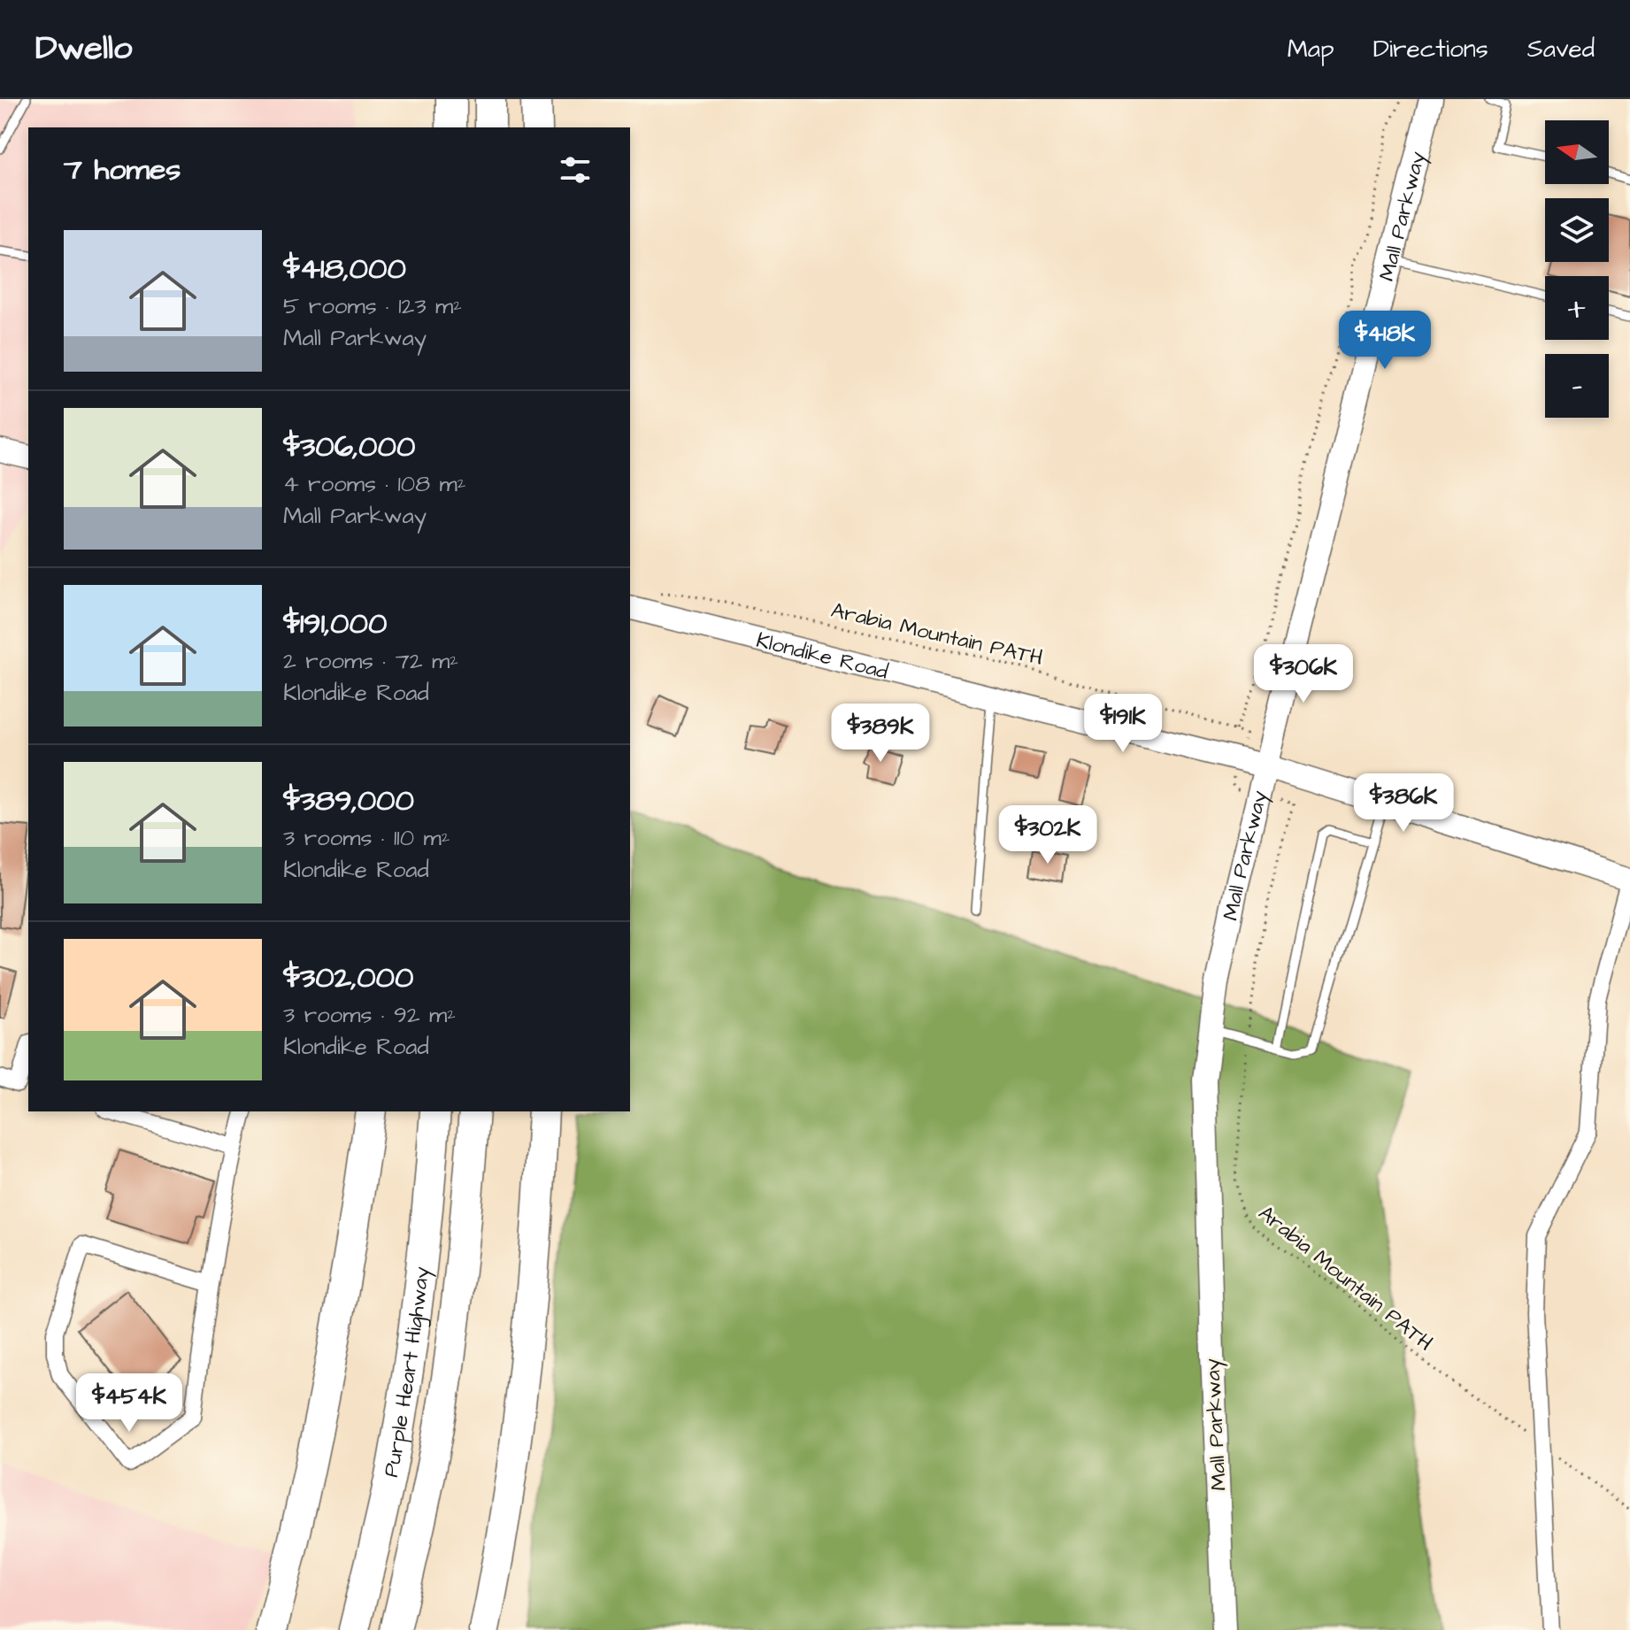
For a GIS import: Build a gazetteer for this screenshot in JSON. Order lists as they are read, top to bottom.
{
  "streets": {
    "highway": ["Purple Heart Highway"],
    "street": ["Mall Parkway", "Klondike Road"],
    "path": ["Arabia Mountain PATH"]
  },
  "crossings": [
    ["Mall Parkway", "Klondike Road"]
  ],
  "north": "left",
  "page": {
    "header": "Dwello",
    "nav": ["Map", "Directions", "Saved"],
    "map_buttons": ["+", "−"],
    "heading": "7 homes",
    "list": [
      {
        "name": "$418,000",
        "note": "5 rooms · 123 m² · Mall Parkway"
      },
      {
        "name": "$306,000",
        "note": "4 rooms · 108 m² · Mall Parkway"
      },
      {
        "name": "$191,000",
        "note": "2 rooms · 72 m² · Klondike Road"
      },
      {
        "name": "$389,000",
        "note": "3 rooms · 110 m² · Klondike Road"
      },
      {
        "name": "$302,000",
        "note": "3 rooms · 92 m² · Klondike Road"
      }
    ],
    "price": [
      "$418K",
      "$306K",
      "$191K",
      "$389K",
      "$386K",
      "$302K",
      "$454K"
    ]
  }
}
